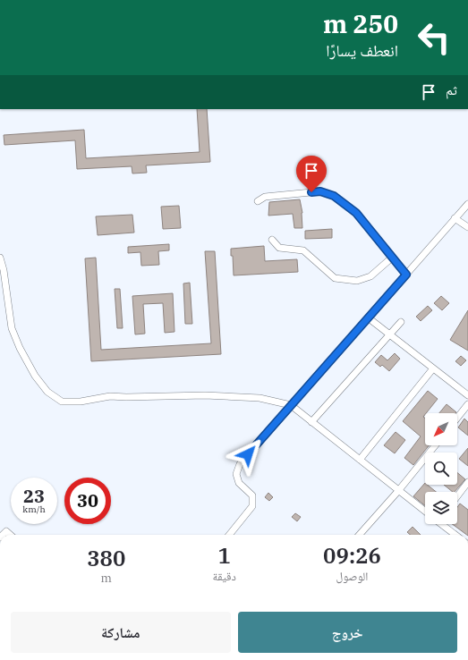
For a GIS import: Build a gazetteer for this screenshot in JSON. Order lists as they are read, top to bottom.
{
  "north": "bottom left",
  "page": {
    "turn": ["250 m", "انعطف يسارًا"],
    "then": "ثم",
    "speed": "23 km/h",
    "limit": "30",
    "eta": [
      "09:26",
      "الوصول",
      "1",
      "دقيقة",
      "380",
      "m"
    ],
    "buttons": ["خروج", "مشاركة"]
  }
}
